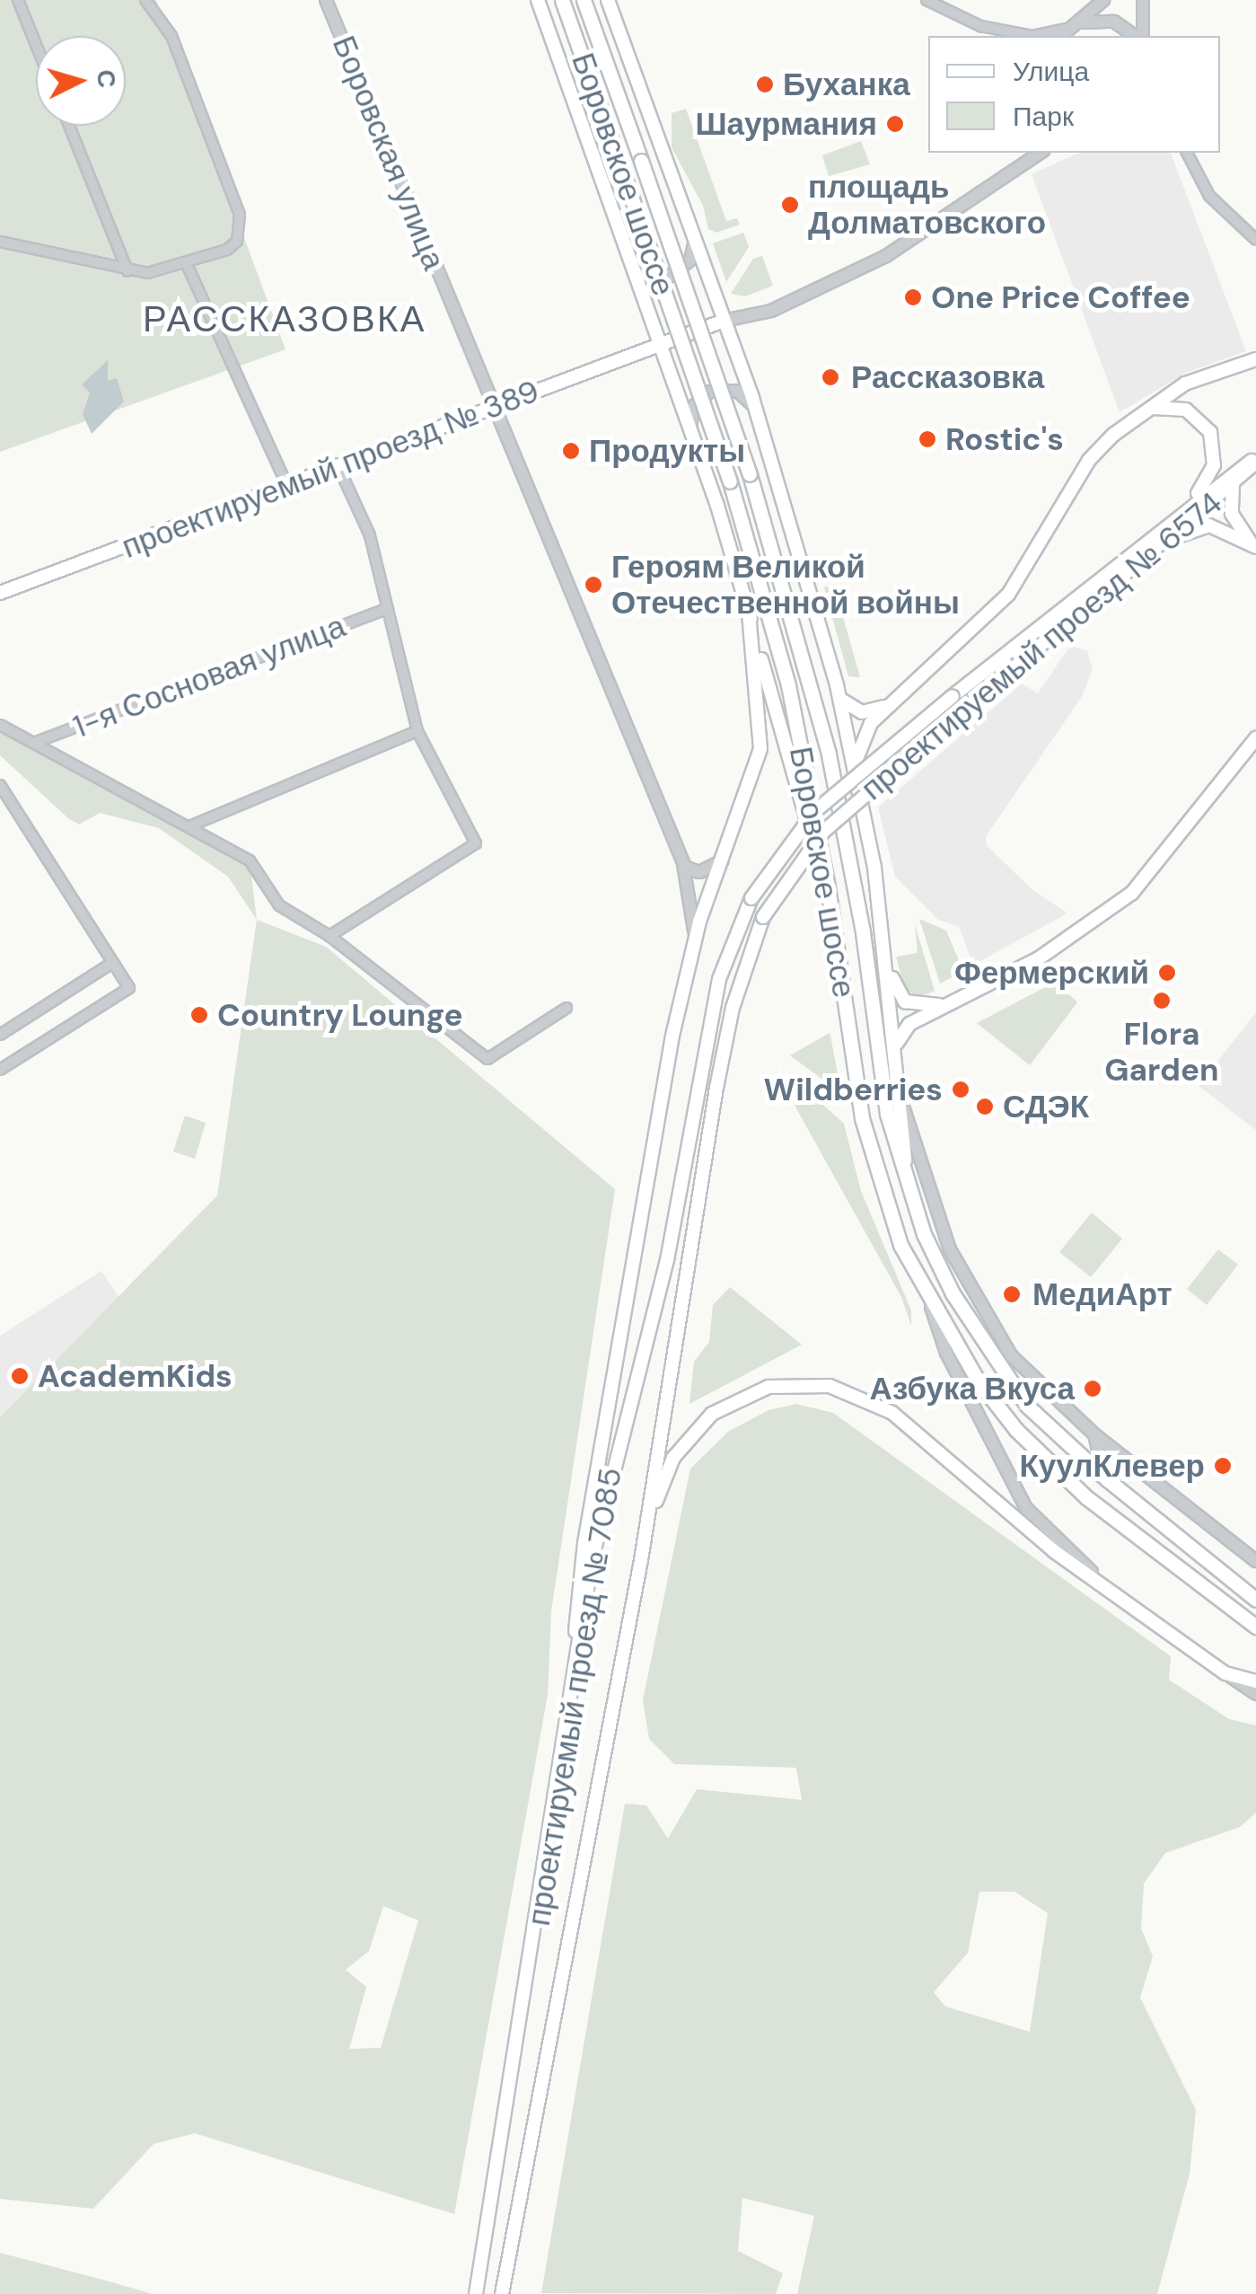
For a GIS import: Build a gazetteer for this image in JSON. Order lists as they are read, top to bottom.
{
  "streets": {
    "main road": [
      "Боровское шоссе",
      "проектируемый проезд № 389",
      "проектируемый проезд № 6574",
      "проектируемый проезд № 7085"
    ],
    "street": ["Боровская улица", "1-я Сосновая улица"]
  },
  "crossings": [
    ["Боровская улица", "проектируемый проезд № 389"],
    ["проектируемый проезд № 6574", "проектируемый проезд № 7085"]
  ],
  "districts": ["РАССКАЗОВКА"],
  "places": [
    "Буханка",
    "Шаурмания",
    "площадь Долматовского",
    "One Price Coffee",
    "Рассказовка",
    "Rostic's",
    "Продукты",
    "Героям Великой Отечественной войны",
    "Фермерский",
    "Flora Garden",
    "Country Lounge",
    "Wildberries",
    "СДЭК",
    "МедиАрт",
    "AcademKids",
    "Азбука Вкуса",
    "КуулКлевер"
  ],
  "legend": ["Улица", "Парк"],
  "north": "right"
}
